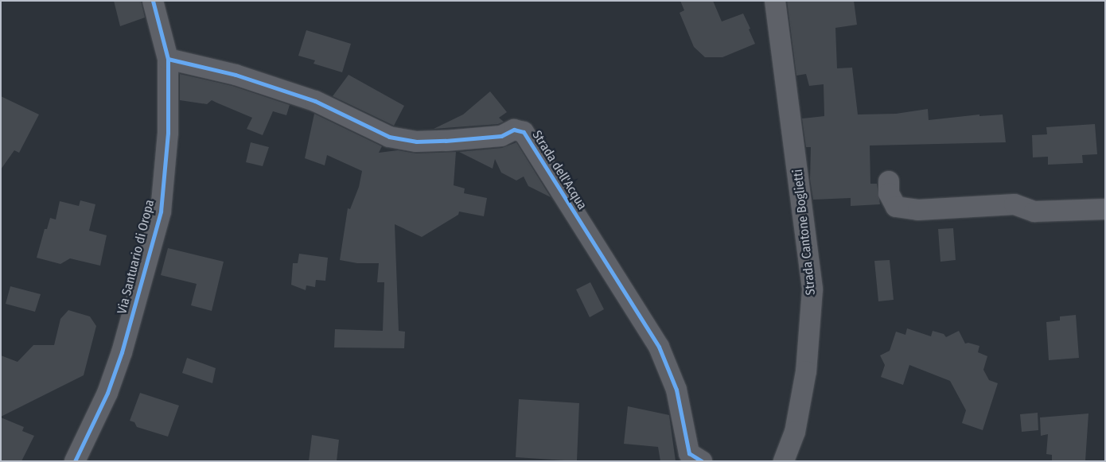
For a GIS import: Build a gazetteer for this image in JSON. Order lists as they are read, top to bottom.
{
  "streets": {
    "street": ["Strada dell'Acqua", "Strada Cantone Boglietti", "Via Santuario di Oropa"]
  },
  "crossings": [
    ["Strada dell'Acqua", "Via Santuario di Oropa"]
  ]
}
